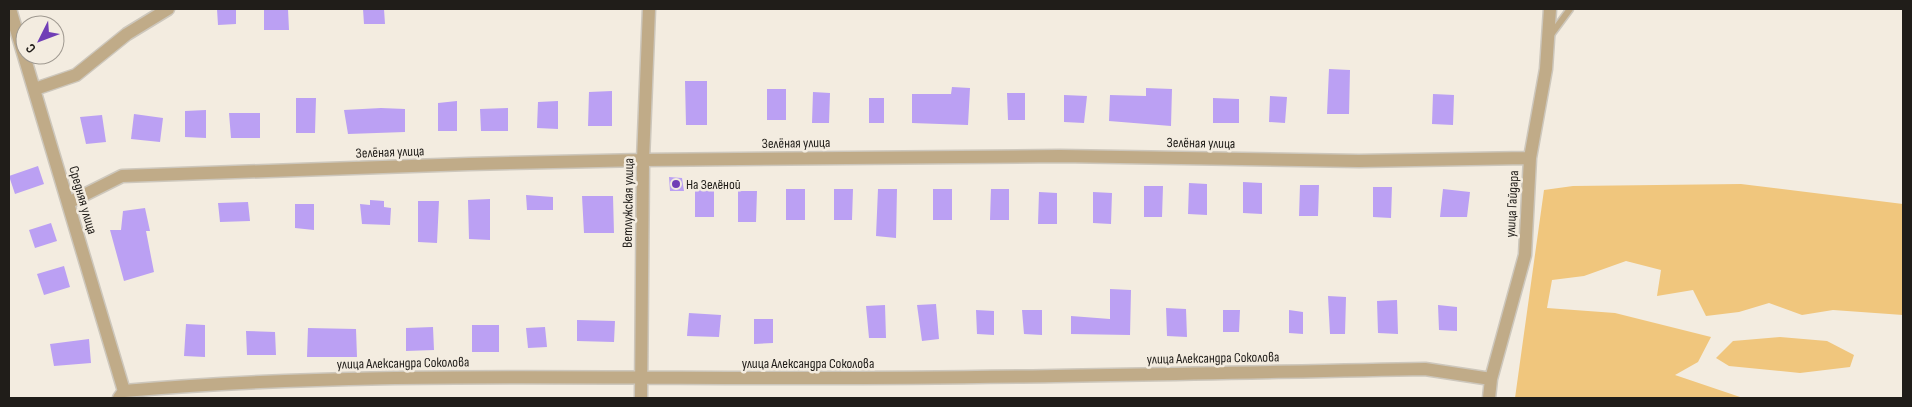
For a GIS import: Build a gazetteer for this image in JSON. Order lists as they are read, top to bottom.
{
  "streets": {
    "street": [
      "Зелёная улица",
      "Средняя улица",
      "Ветлужская улица",
      "улица Гайдара",
      "улица Александра Соколова"
    ]
  },
  "crossings": [
    ["Зелёная улица", "Средняя улица"],
    ["Зелёная улица", "Ветлужская улица"],
    ["Зелёная улица", "улица Гайдара"],
    ["Средняя улица", "улица Александра Соколова"],
    ["Ветлужская улица", "улица Александра Соколова"],
    ["улица Гайдара", "улица Александра Соколова"]
  ],
  "places": ["На Зелёной"],
  "north": "bottom left"
}
